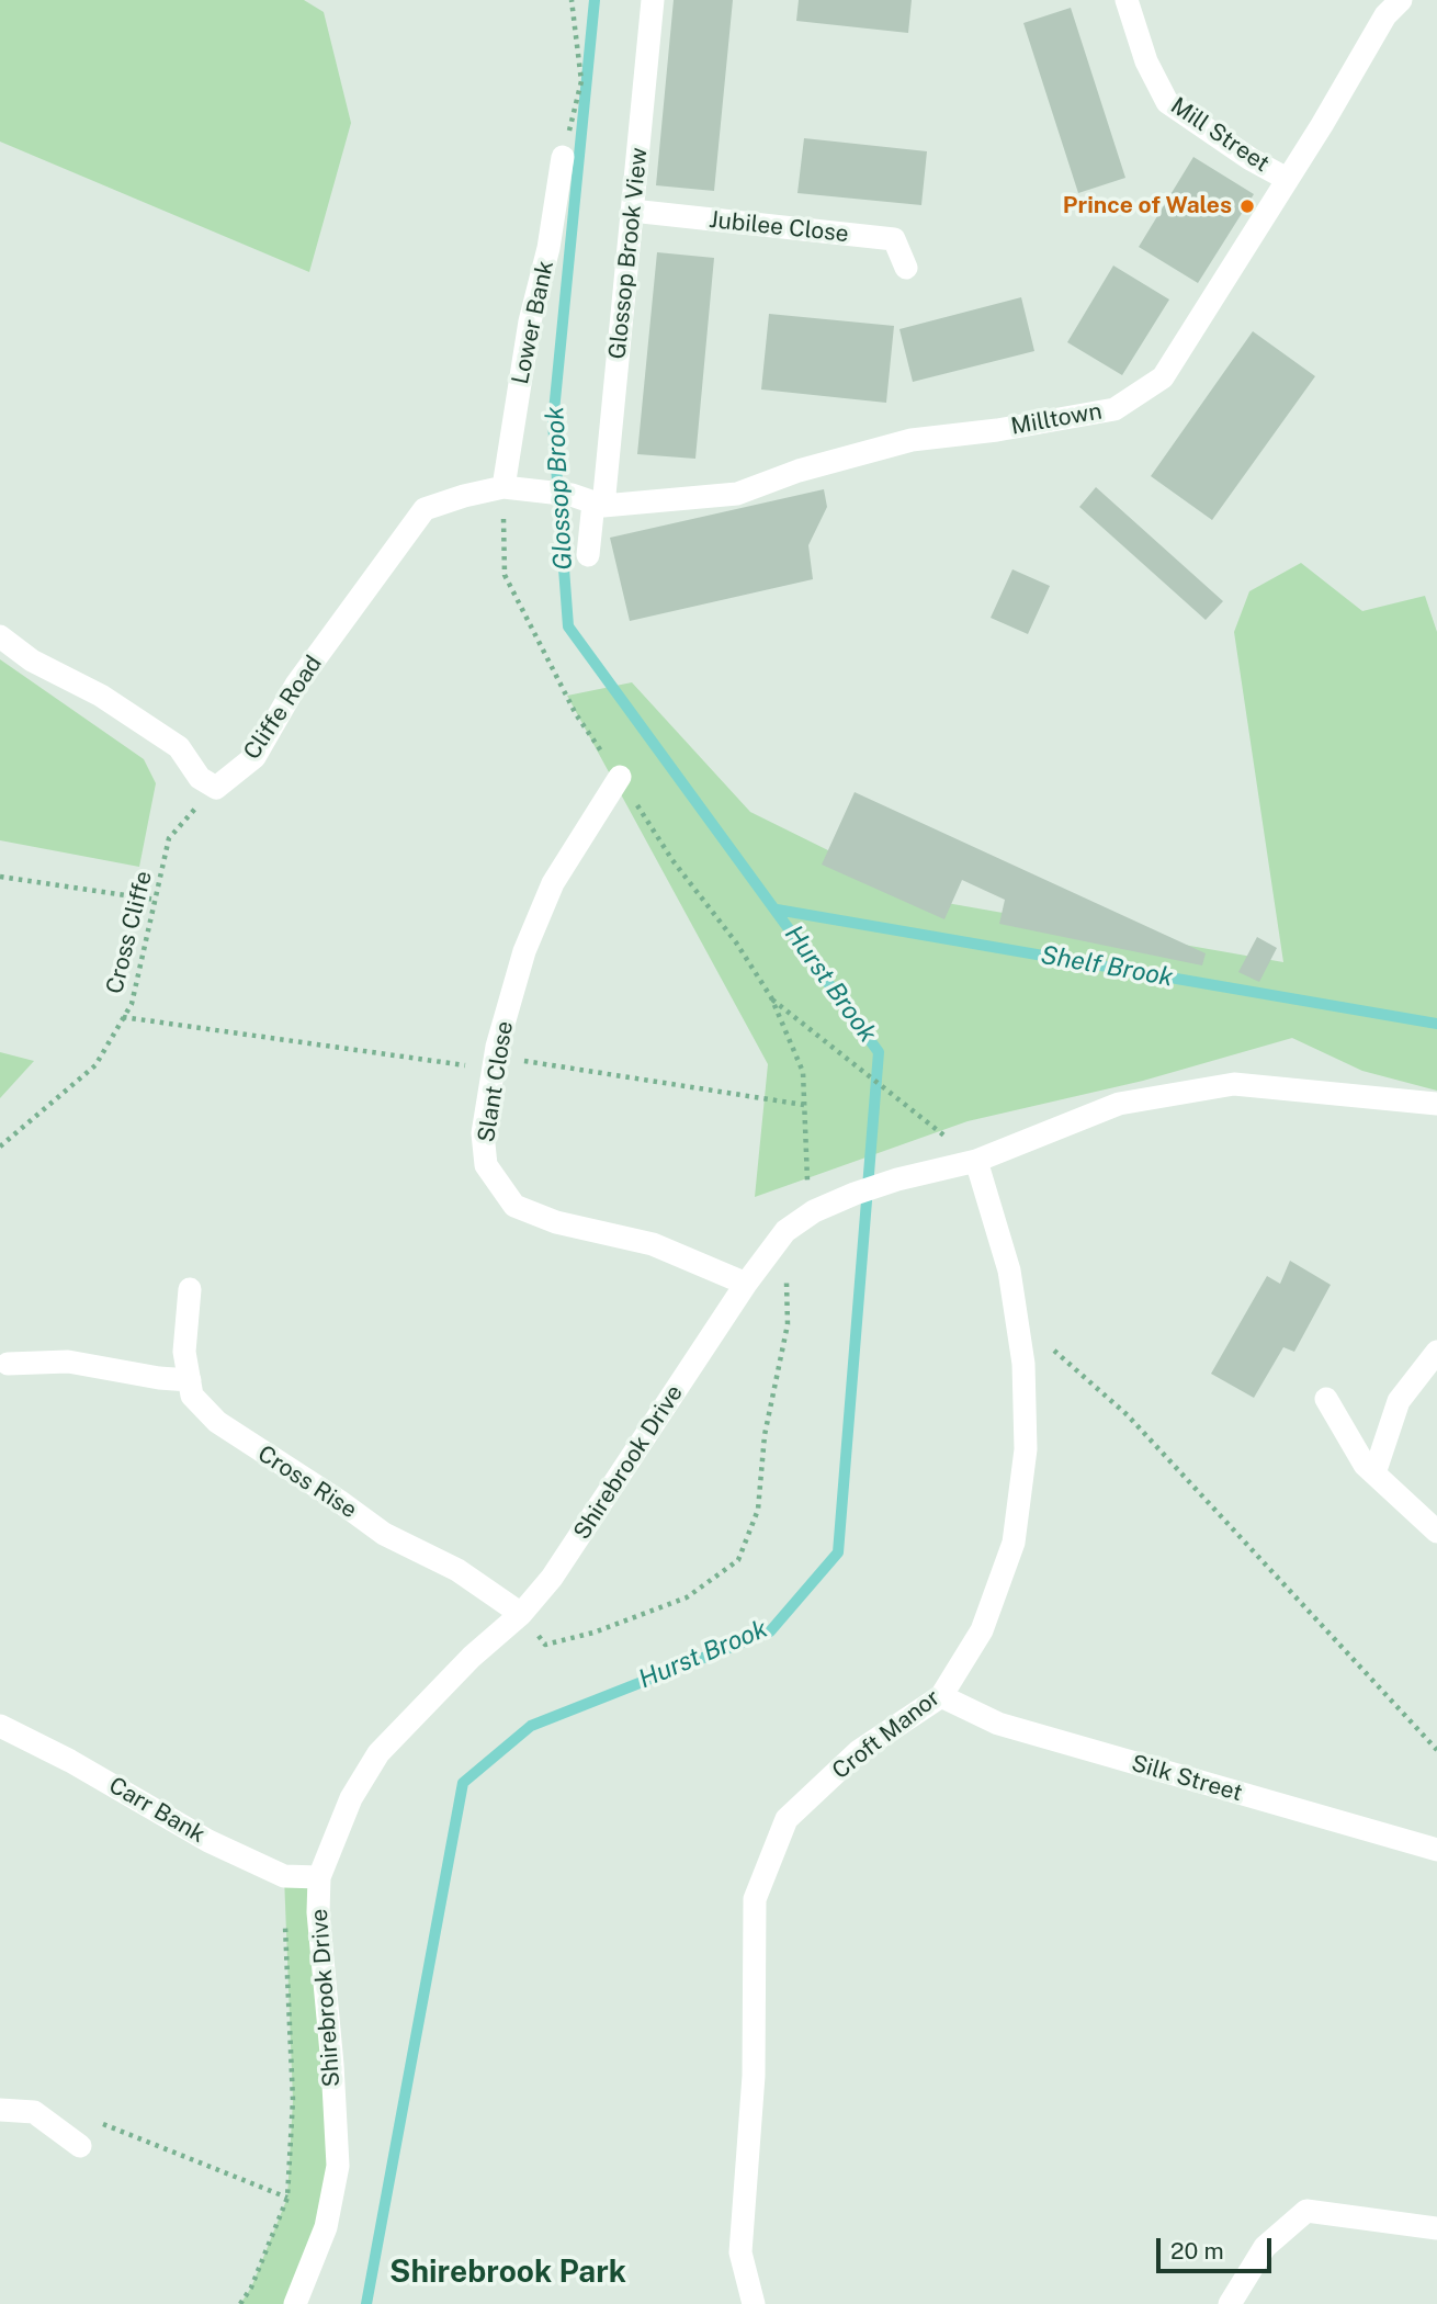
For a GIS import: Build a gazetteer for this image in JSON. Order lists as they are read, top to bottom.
{
  "streets": {
    "street": [
      "Mill Street",
      "Jubilee Close",
      "Glossop Brook View",
      "Lower Bank",
      "Milltown",
      "Cliffe Road",
      "Slant Close",
      "Shirebrook Drive",
      "Cross Rise",
      "Croft Manor",
      "Silk Street",
      "Carr Bank"
    ],
    "path": ["Cross Cliffe"]
  },
  "crossings": [
    ["Mill Street", "Milltown"],
    ["Jubilee Close", "Glossop Brook View"],
    ["Glossop Brook View", "Milltown"],
    ["Lower Bank", "Milltown"],
    ["Lower Bank", "Cliffe Road"],
    ["Milltown", "Cliffe Road"],
    ["Cliffe Road", "Cross Cliffe"],
    ["Slant Close", "Shirebrook Drive"],
    ["Shirebrook Drive", "Cross Rise"],
    ["Shirebrook Drive", "Croft Manor"],
    ["Shirebrook Drive", "Carr Bank"],
    ["Croft Manor", "Silk Street"]
  ],
  "districts": ["Shirebrook Park"],
  "water": ["Glossop Brook", "Shelf Brook", "Hurst Brook"],
  "places": ["Prince of Wales"],
  "scale_bar": "20 m"
}
